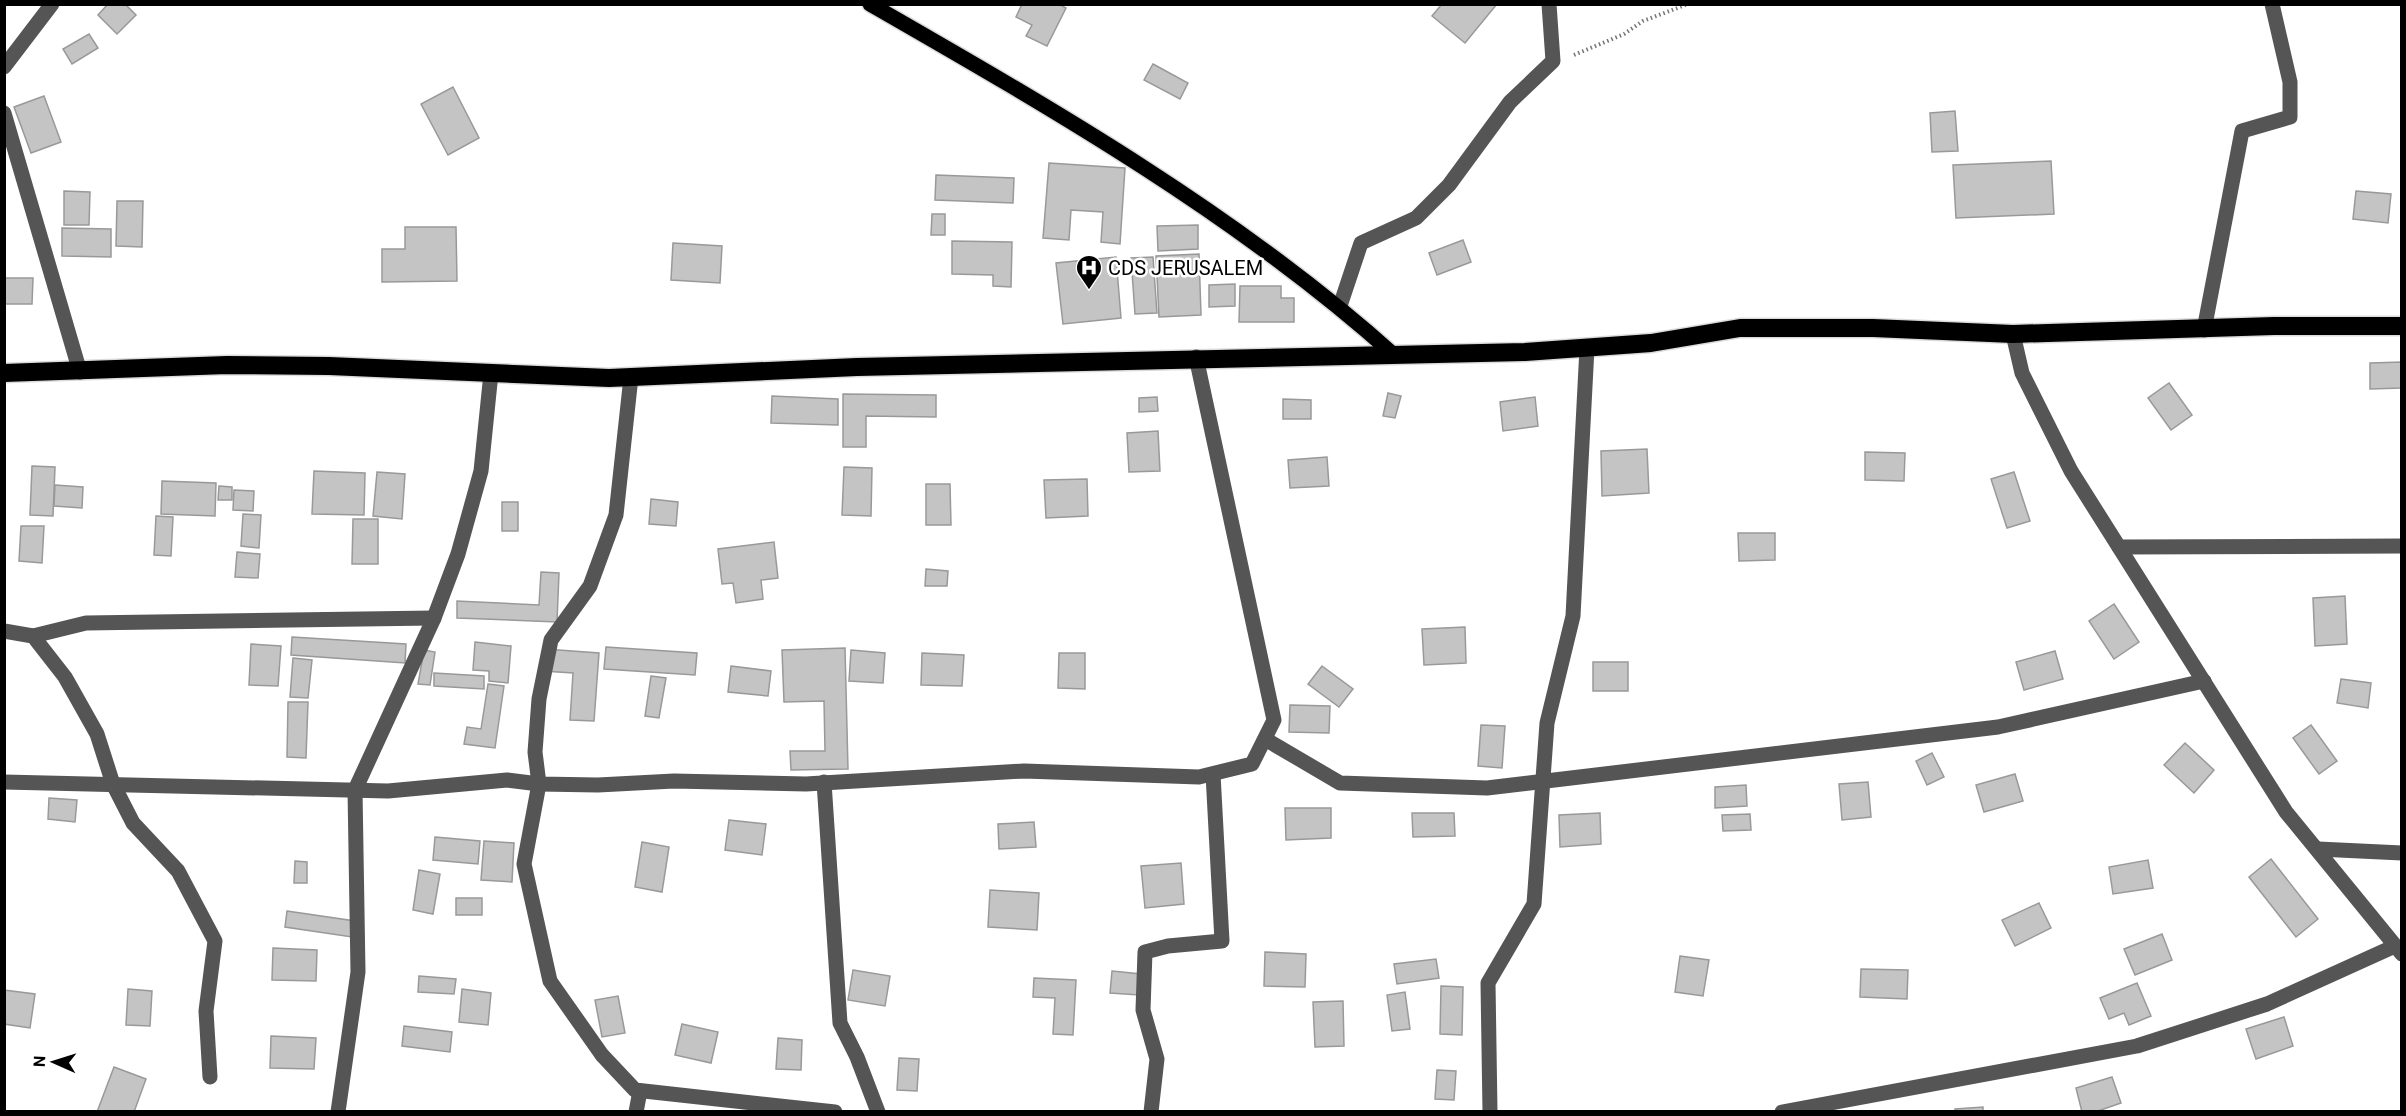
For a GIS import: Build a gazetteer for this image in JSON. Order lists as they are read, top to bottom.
{
  "places": {
    "hospital": ["CDS JERUSALEM"]
  },
  "north": "left"
}
